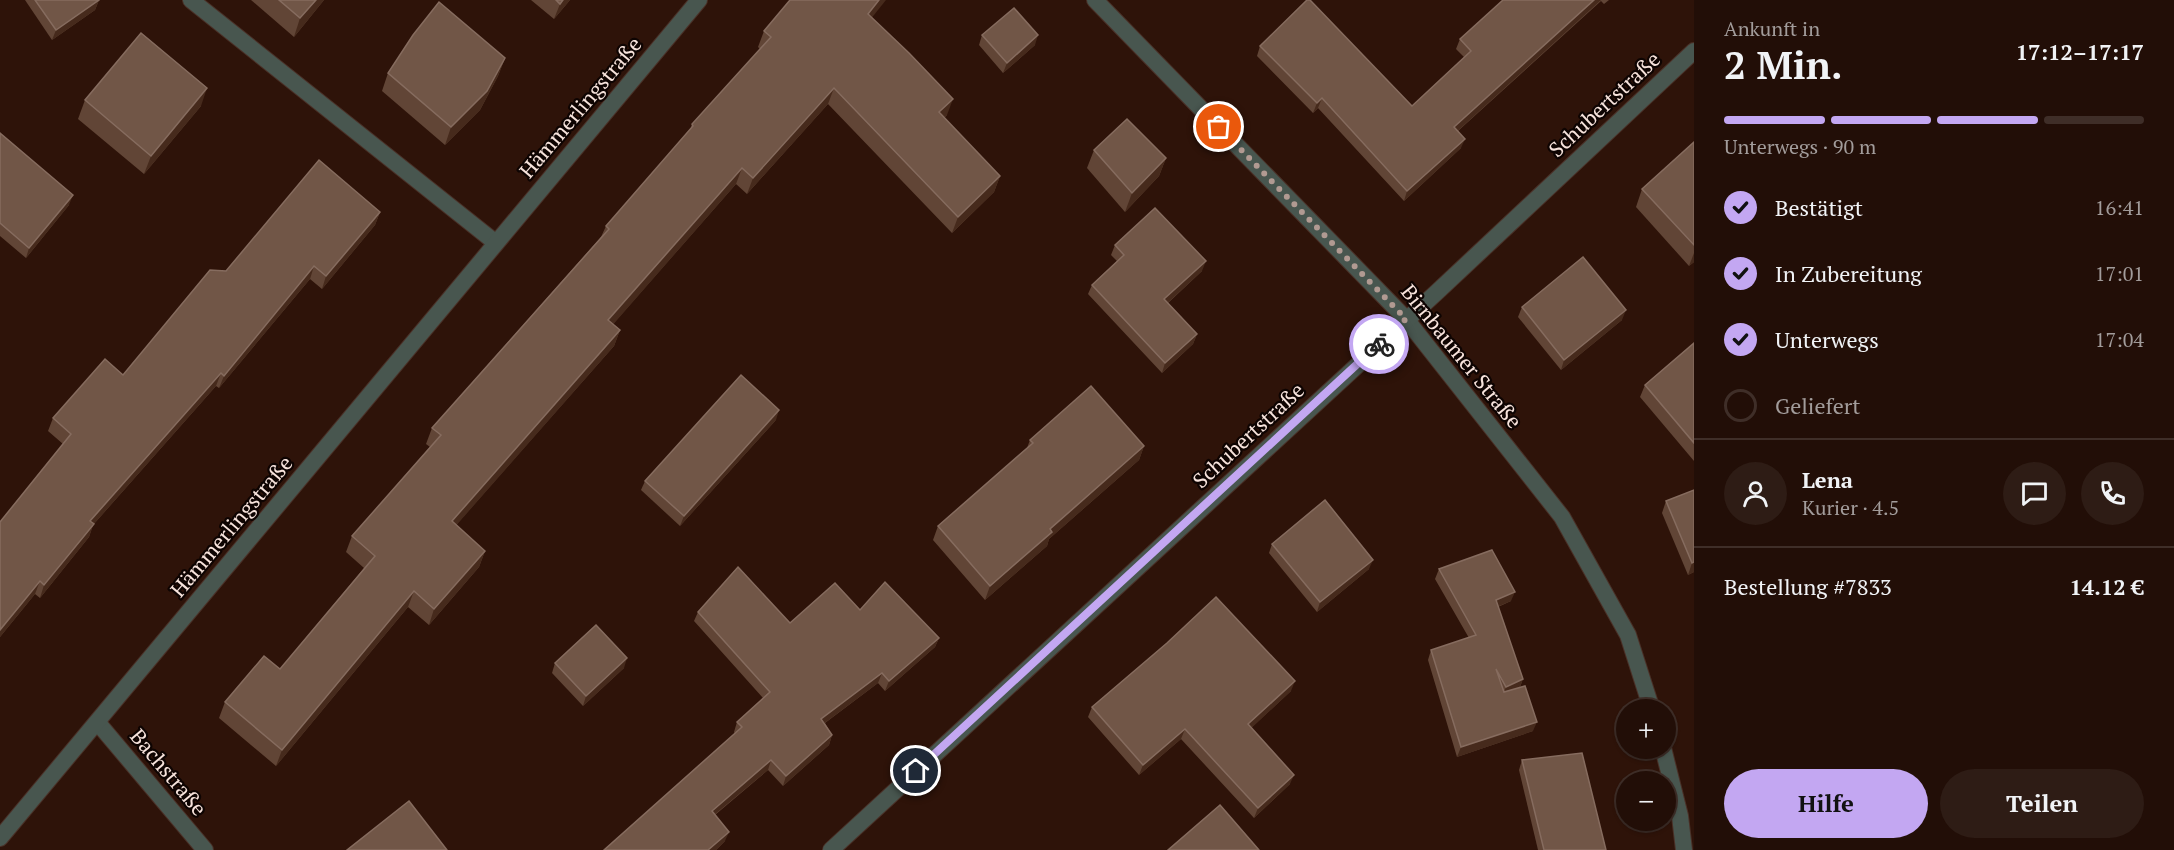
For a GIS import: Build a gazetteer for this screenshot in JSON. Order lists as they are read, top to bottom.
{
  "streets": {
    "street": [
      "Schubertstraße",
      "Hämmerlingstraße",
      "Birnbaumer Straße",
      "Bachstraße"
    ]
  },
  "crossings": [
    ["Schubertstraße", "Birnbaumer Straße"],
    ["Hämmerlingstraße", "Bachstraße"]
  ],
  "page": {
    "heading": ["2 Min.", "Ankunft in", "17:12–17:17"],
    "panel": [
      "Lena",
      "Kurier · 4.5",
      "Bestellung #7833",
      "14.12 €"
    ],
    "bar": "Unterwegs · 90 m",
    "list": [
      ["Bestätigt", "16:41"],
      ["In Zubereitung", "17:01"],
      ["Unterwegs", "17:04"],
      "Geliefert"
    ],
    "map_buttons": ["+", "−"],
    "buttons": ["Hilfe", "Teilen"]
  }
}
